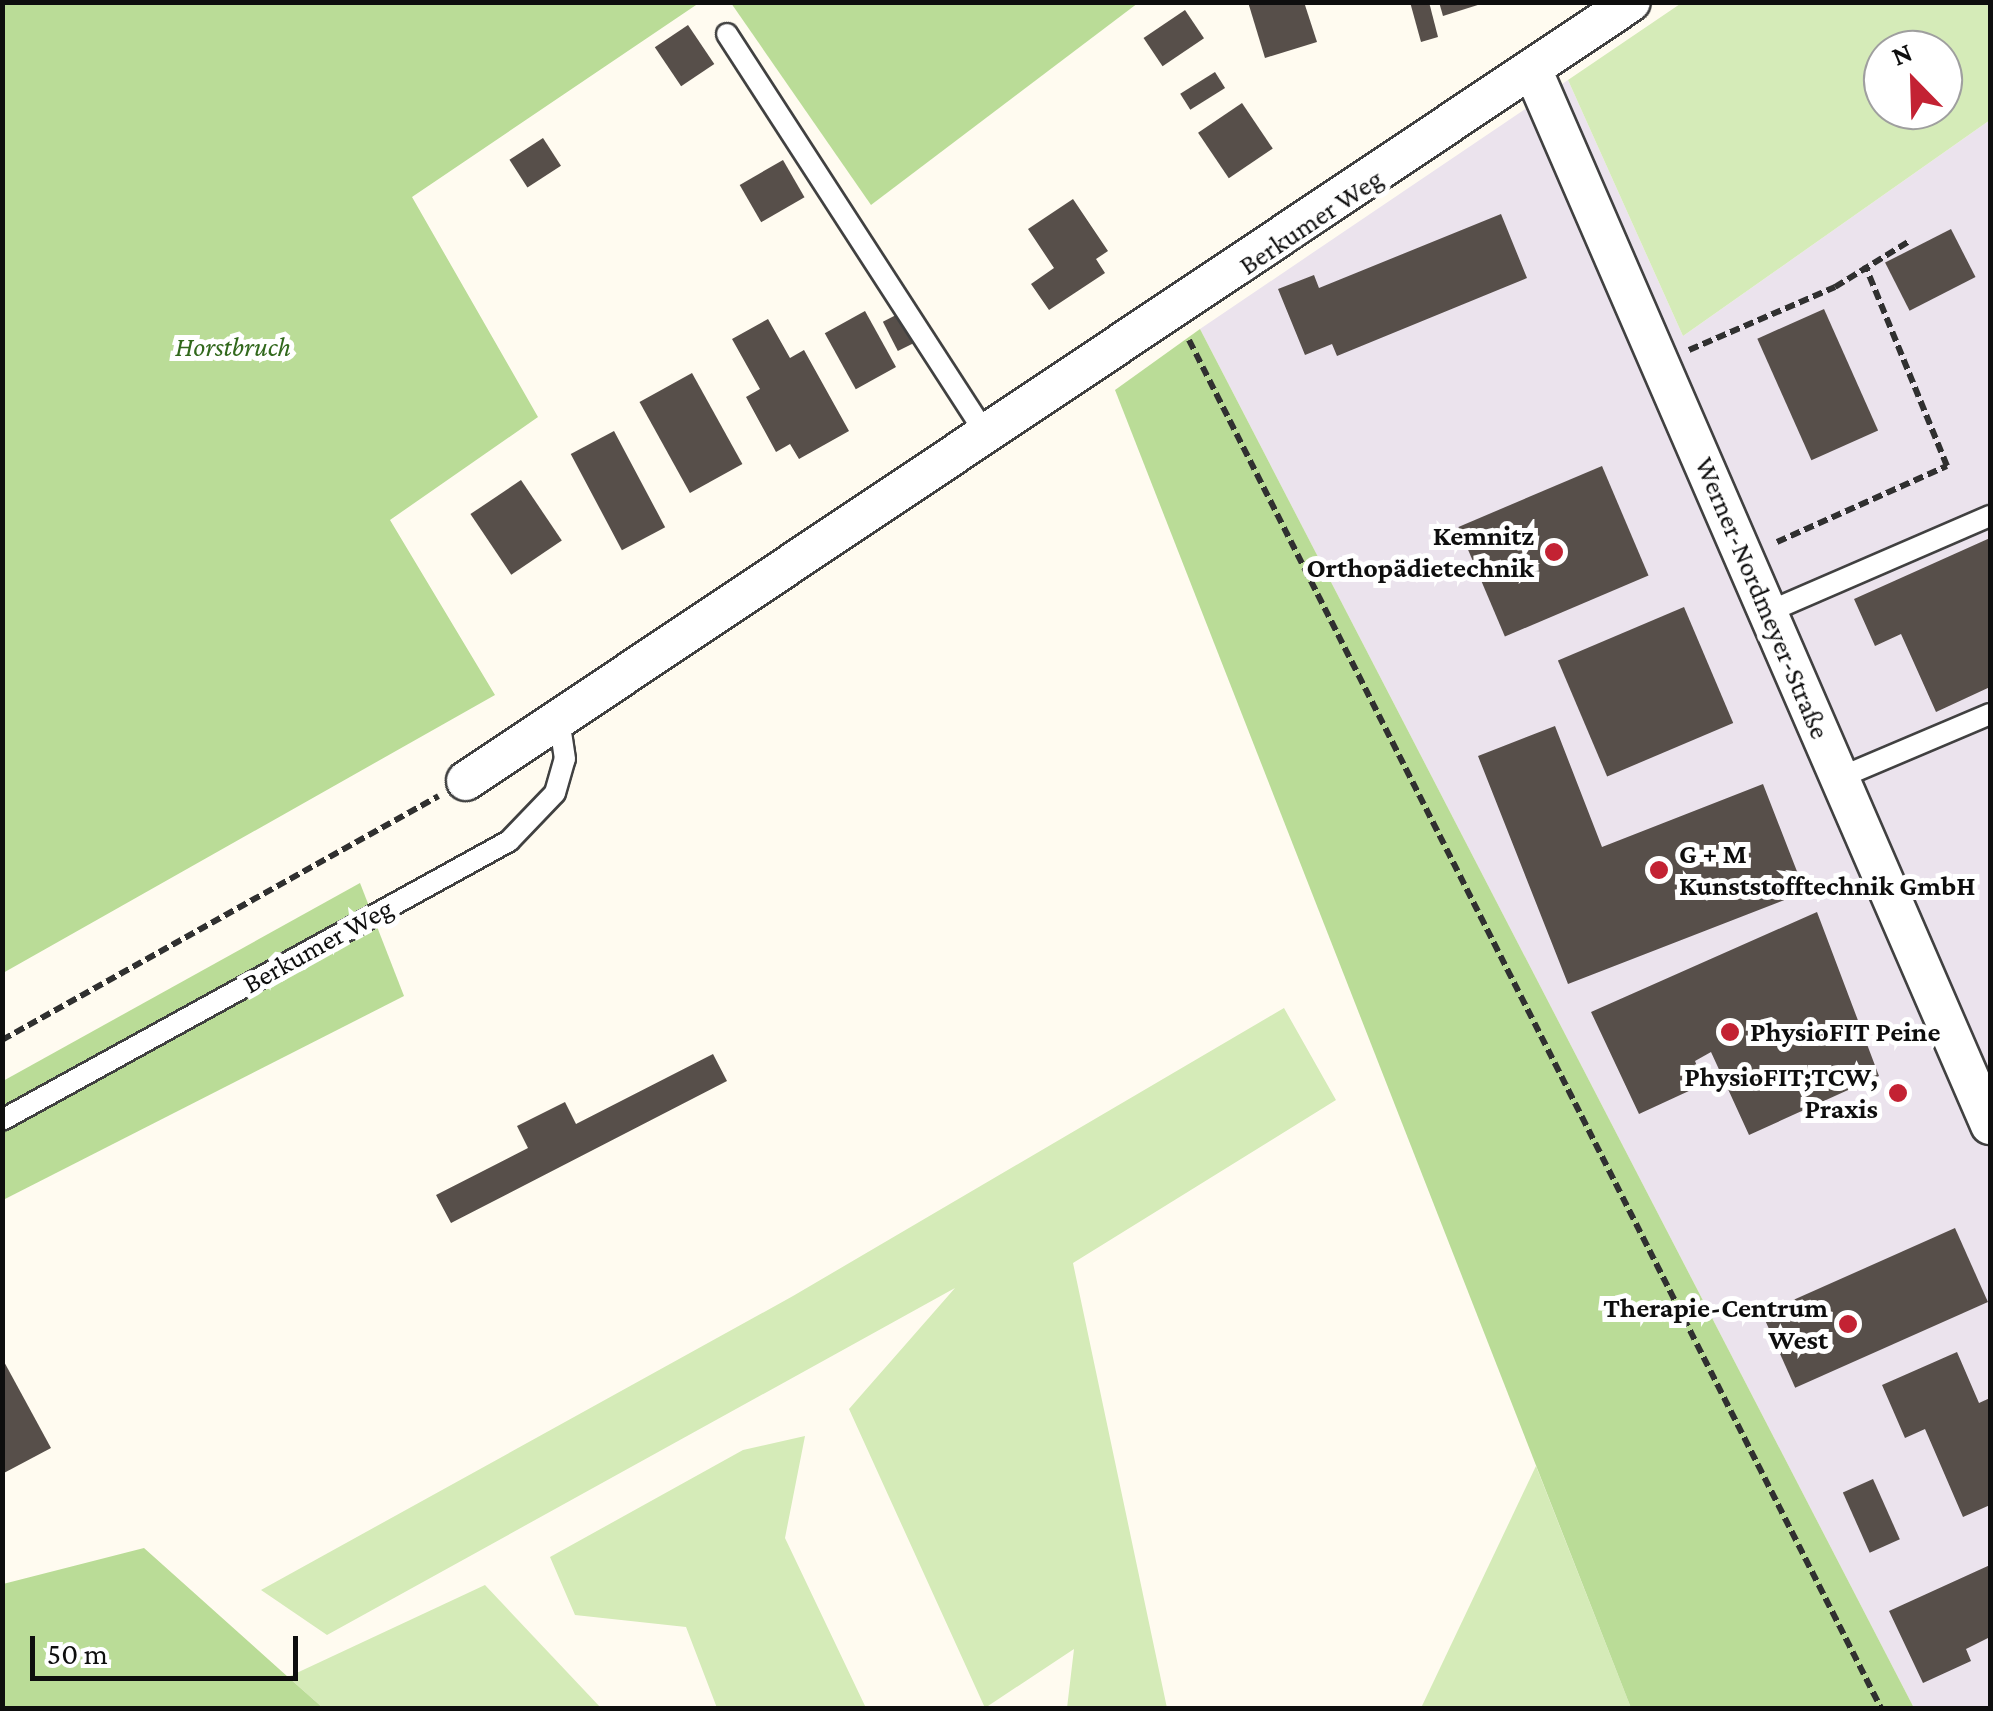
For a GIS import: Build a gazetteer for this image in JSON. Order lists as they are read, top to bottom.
{
  "streets": {
    "street": ["Berkumer Weg", "Werner-Nordmeyer-Straße"]
  },
  "crossings": [
    ["Berkumer Weg", "Werner-Nordmeyer-Straße"]
  ],
  "parks": ["Horstbruch"],
  "places": [
    "Kemnitz Orthopädietechnik",
    "G + M Kunststofftechnik GmbH",
    "PhysioFIT Peine",
    "PhysioFIT;TCW, Praxis",
    "Therapie-Centrum West"
  ],
  "scale_bar": "50 m",
  "north": "top left"
}
